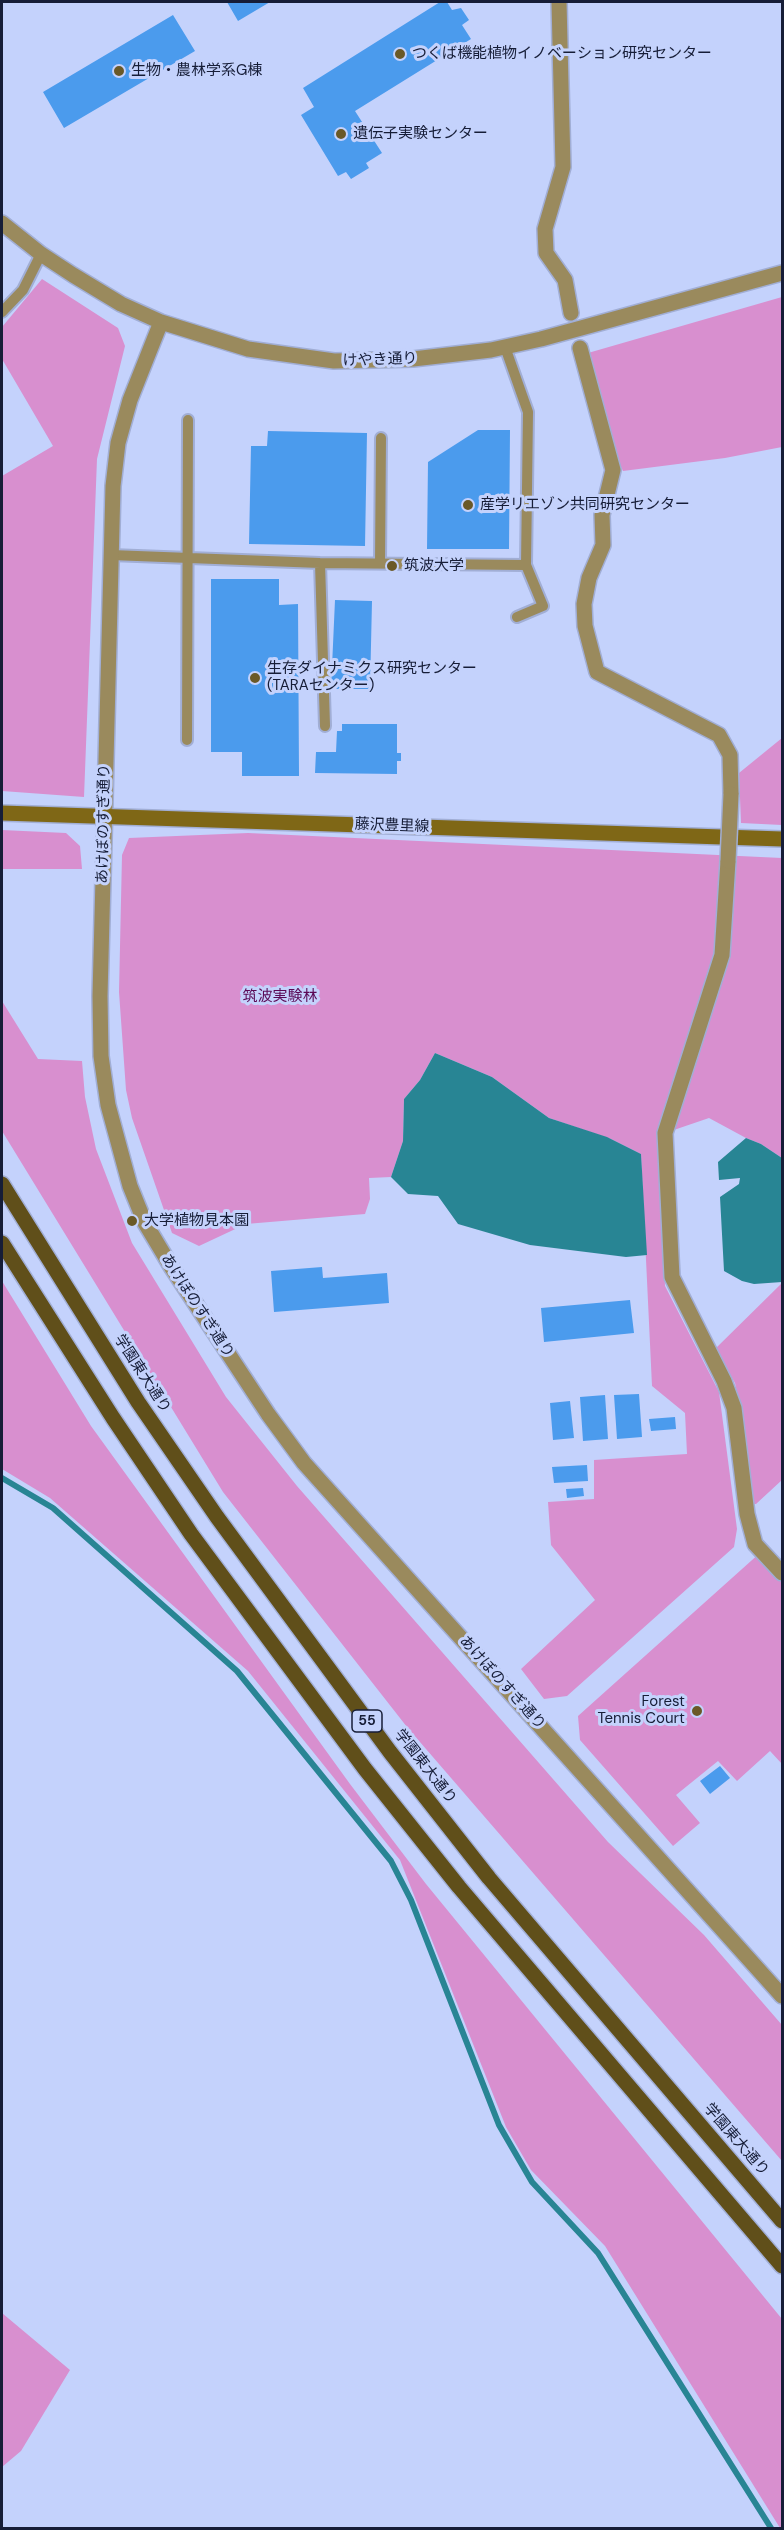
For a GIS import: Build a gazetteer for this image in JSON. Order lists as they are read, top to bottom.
{
  "streets": {
    "main road": ["藤沢豊里線", "学園東大通り", "55"],
    "street": ["けやき通り", "あけぼのすぎ通り"]
  },
  "crossings": [
    ["けやき通り", "あけぼのすぎ通り"],
    ["あけぼのすぎ通り", "藤沢豊里線"]
  ],
  "parks": ["筑波実験林"],
  "places": [
    "つくば機能植物イノベーション研究センター",
    "生物・農林学系G棟",
    "遺伝子実験センター",
    "産学リエゾン共同研究センター",
    "筑波大学",
    "生存ダイナミクス研究センター (TARAセンター)",
    "大学植物見本園",
    "Forest Tennis Court"
  ]
}
